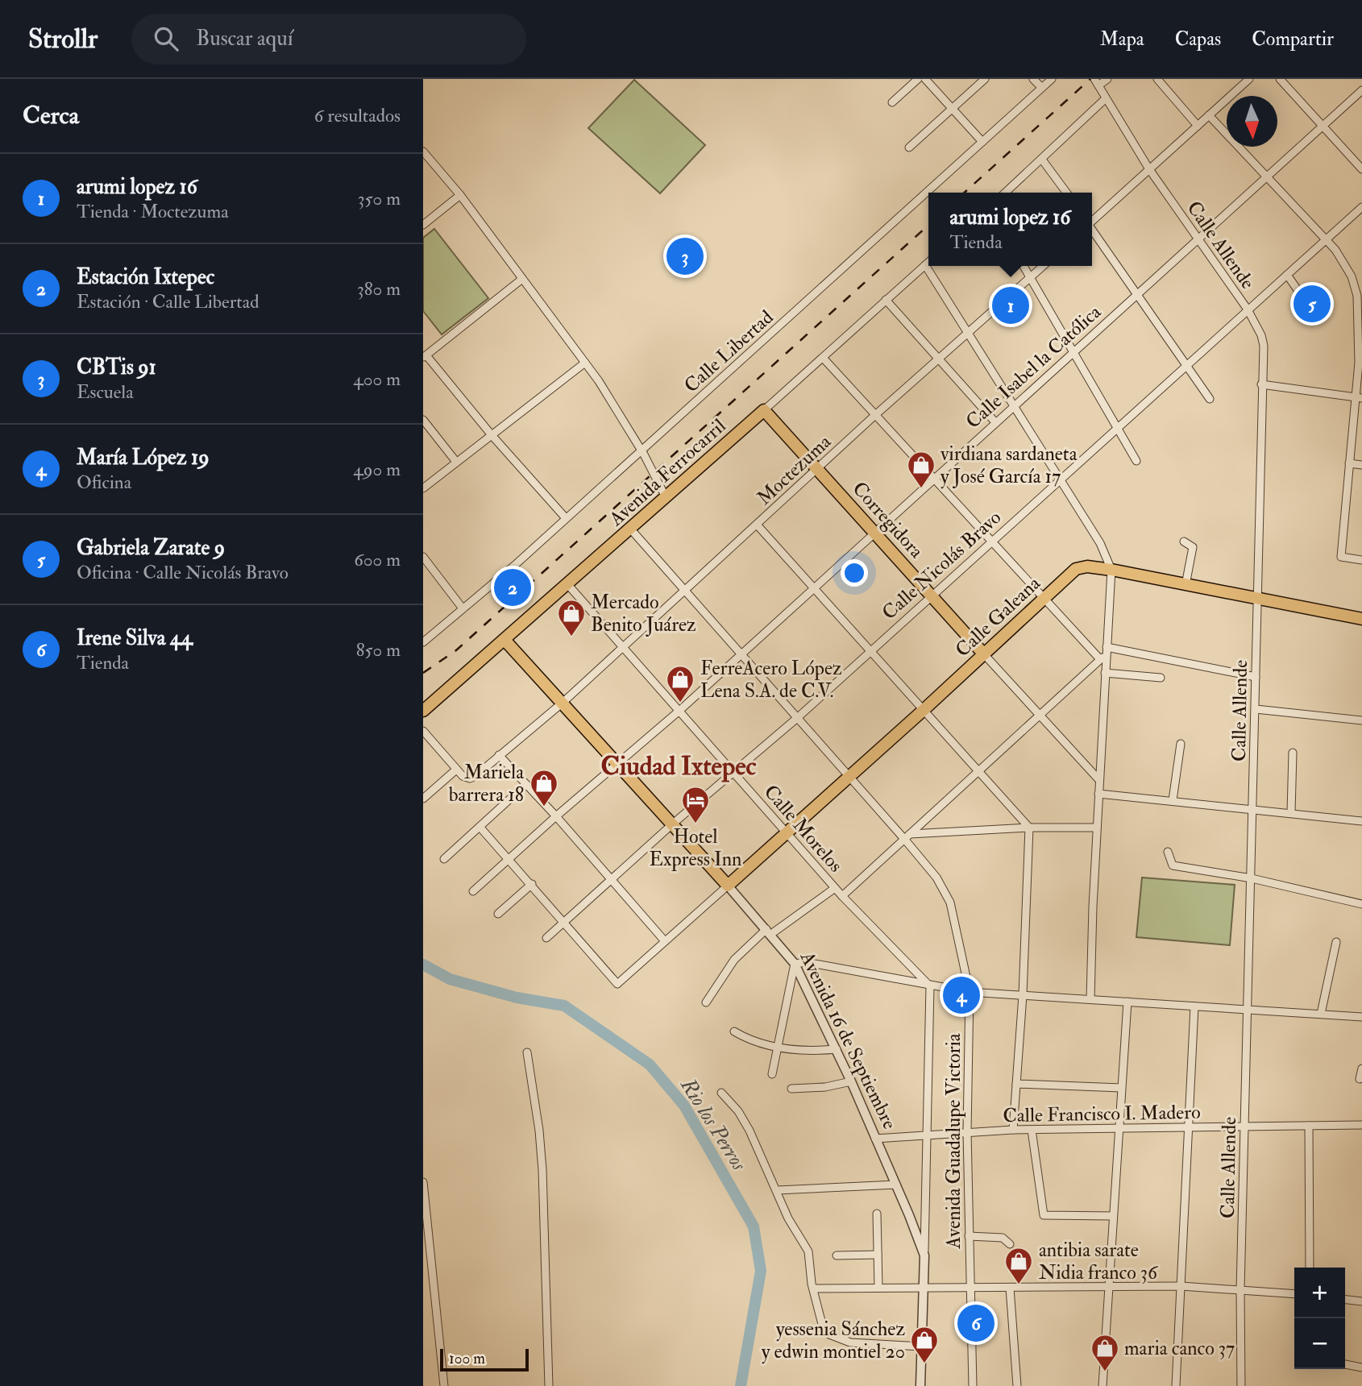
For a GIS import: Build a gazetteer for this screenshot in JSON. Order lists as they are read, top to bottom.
{
  "streets": {
    "main road": [
      "Avenida Ferrocarril",
      "Corregidora",
      "Calle Galeana",
      "Avenida 16 de Septiembre"
    ],
    "street": [
      "Calle Allende",
      "Calle Libertad",
      "Calle Isabel la Católica",
      "Moctezuma",
      "Calle Nicolás Bravo",
      "Calle Morelos",
      "Calle Francisco I. Madero",
      "Avenida Guadalupe Victoria"
    ]
  },
  "crossings": [
    ["Calle Allende", "Calle Isabel la Católica"],
    ["Calle Allende", "Calle Nicolás Bravo"],
    ["Calle Allende", "Calle Galeana"],
    ["Calle Allende", "Calle Francisco I. Madero"],
    ["Calle Isabel la Católica", "Corregidora"],
    ["Calle Isabel la Católica", "Calle Morelos"],
    ["Calle Isabel la Católica", "Avenida 16 de Septiembre"],
    ["Calle Isabel la Católica", "Avenida Guadalupe Victoria"],
    ["Moctezuma", "Corregidora"],
    ["Moctezuma", "Calle Morelos"],
    ["Moctezuma", "Avenida 16 de Septiembre"],
    ["Moctezuma", "Avenida Guadalupe Victoria"],
    ["Avenida Ferrocarril", "Corregidora"],
    ["Avenida Ferrocarril", "Calle Morelos"],
    ["Avenida Ferrocarril", "Avenida 16 de Septiembre"],
    ["Avenida Ferrocarril", "Avenida Guadalupe Victoria"],
    ["Corregidora", "Calle Nicolás Bravo"],
    ["Corregidora", "Calle Galeana"],
    ["Calle Nicolás Bravo", "Calle Morelos"],
    ["Calle Nicolás Bravo", "Avenida 16 de Septiembre"],
    ["Calle Nicolás Bravo", "Avenida Guadalupe Victoria"],
    ["Calle Galeana", "Calle Morelos"],
    ["Calle Galeana", "Avenida 16 de Septiembre"],
    ["Calle Galeana", "Avenida Guadalupe Victoria"],
    ["Avenida 16 de Septiembre", "Calle Francisco I. Madero"],
    ["Calle Francisco I. Madero", "Avenida Guadalupe Victoria"]
  ],
  "districts": ["Ciudad Ixtepec"],
  "water": ["Rio los Perros"],
  "places": {
    "shop": [
      "virdiana sardaneta y José García 17",
      "Mercado Benito Juárez",
      "FerreAcero López Lena S.A. de C.V.",
      "Mariela barrera 18",
      "antibia sarate Nidia franco 36",
      "yessenia Sánchez y edwin montiel 20",
      "maria canco 37"
    ],
    "hotel": ["Hotel Express Inn"]
  },
  "scale_bar": "100 m",
  "north": "bottom",
  "page": {
    "header": "Strollr",
    "search": "Buscar aquí",
    "nav": ["Mapa", "Capas", "Compartir"],
    "heading": ["Cerca", "6 resultados"],
    "list": [
      {
        "mark": "1",
        "name": "arumi lopez 16",
        "note": "Tienda · Moctezuma",
        "value": "350 m"
      },
      {
        "mark": "2",
        "name": "Estación Ixtepec",
        "note": "Estación · Calle Libertad",
        "value": "380 m"
      },
      {
        "mark": "3",
        "name": "CBTis 91",
        "note": "Escuela",
        "value": "400 m"
      },
      {
        "mark": "4",
        "name": "María López 19",
        "note": "Oficina",
        "value": "490 m"
      },
      {
        "mark": "5",
        "name": "Gabriela Zarate 9",
        "note": "Oficina · Calle Nicolás Bravo",
        "value": "600 m"
      },
      {
        "mark": "6",
        "name": "Irene Silva 44",
        "note": "Tienda",
        "value": "850 m"
      }
    ],
    "popup": ["arumi lopez 16", "Tienda"],
    "pins": [
      "3",
      "5",
      "1",
      "2",
      "4",
      "6"
    ],
    "map_buttons": ["+", "−"],
    "scale": "100 m"
  }
}
